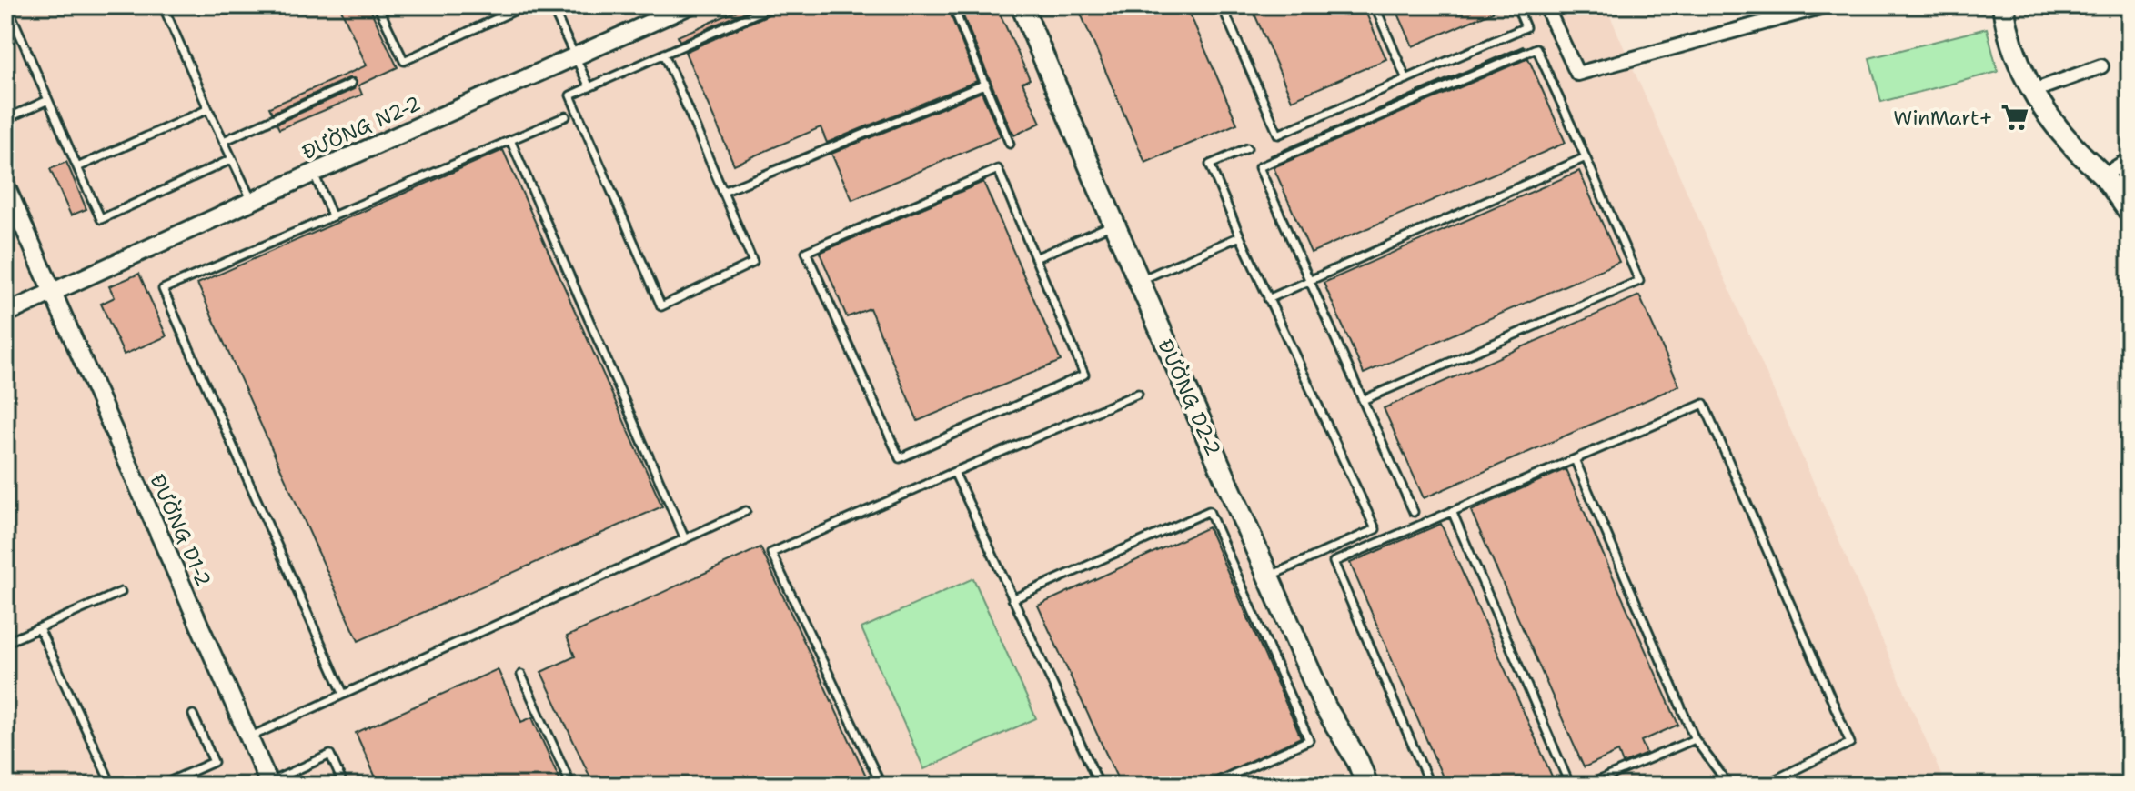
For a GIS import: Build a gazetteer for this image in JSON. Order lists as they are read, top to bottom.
{
  "streets": {
    "main road": ["ĐƯỜNG D2-2"],
    "street": ["ĐƯỜNG N2-2", "ĐƯỜNG D1-2"]
  },
  "crossings": [
    ["ĐƯỜNG N2-2", "ĐƯỜNG D1-2"]
  ],
  "places": {
    "supermarket": ["WinMart+"]
  }
}
